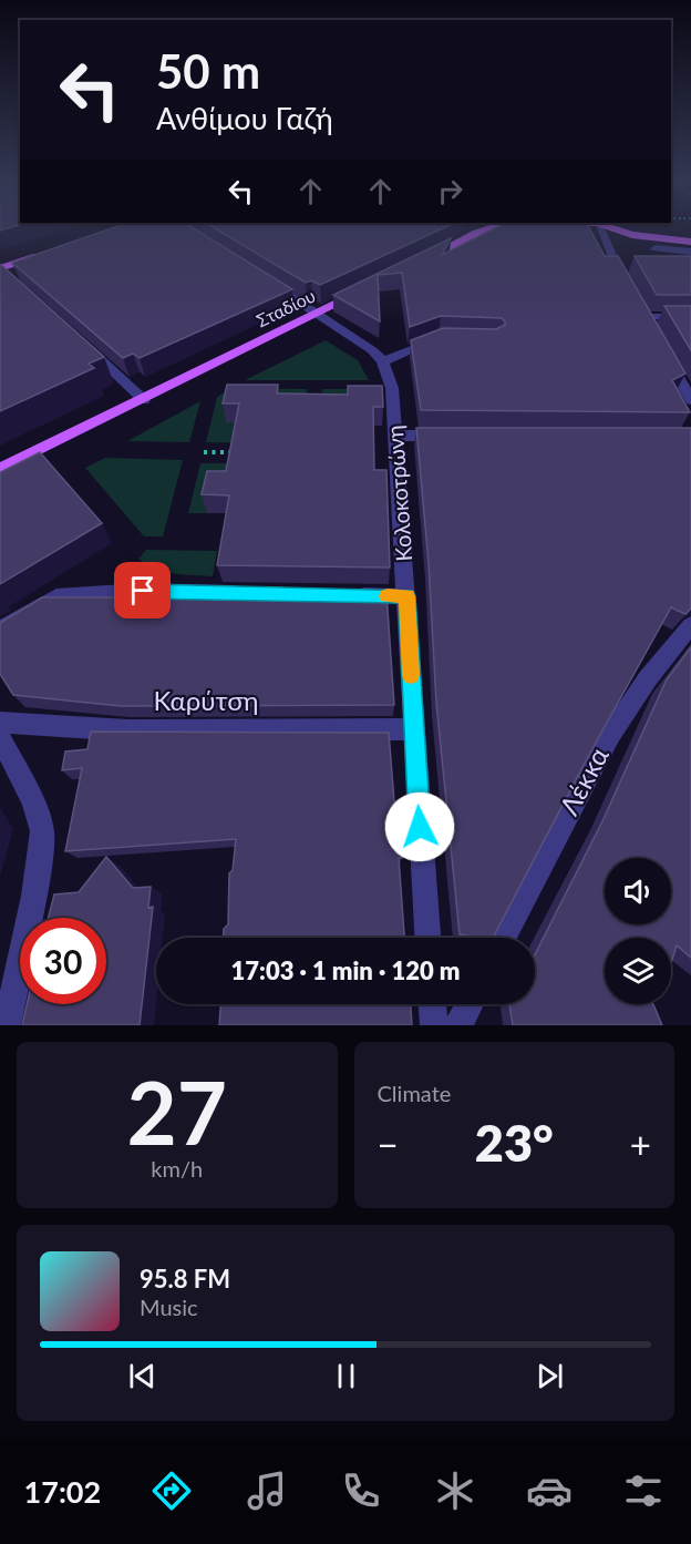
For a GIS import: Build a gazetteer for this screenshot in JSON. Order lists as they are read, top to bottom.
{
  "streets": {
    "main road": ["Σταδίου"],
    "street": ["Κολοκοτρώνη", "Καρύτση", "Λέκκα"]
  },
  "crossings": [
    ["Κολοκοτρώνη", "Καρύτση"]
  ],
  "page": {
    "turn": ["50 m", "Ανθίμου Γαζή"],
    "limit": "30",
    "trip": "17:03 · 1 min · 120 m",
    "tile": [
      ["27", "km/h"],
      "Climate"
    ],
    "heat": ["−", "23°", "+"],
    "song": ["95.8 FM", "Music"],
    "tabs": "17:02"
  }
}
